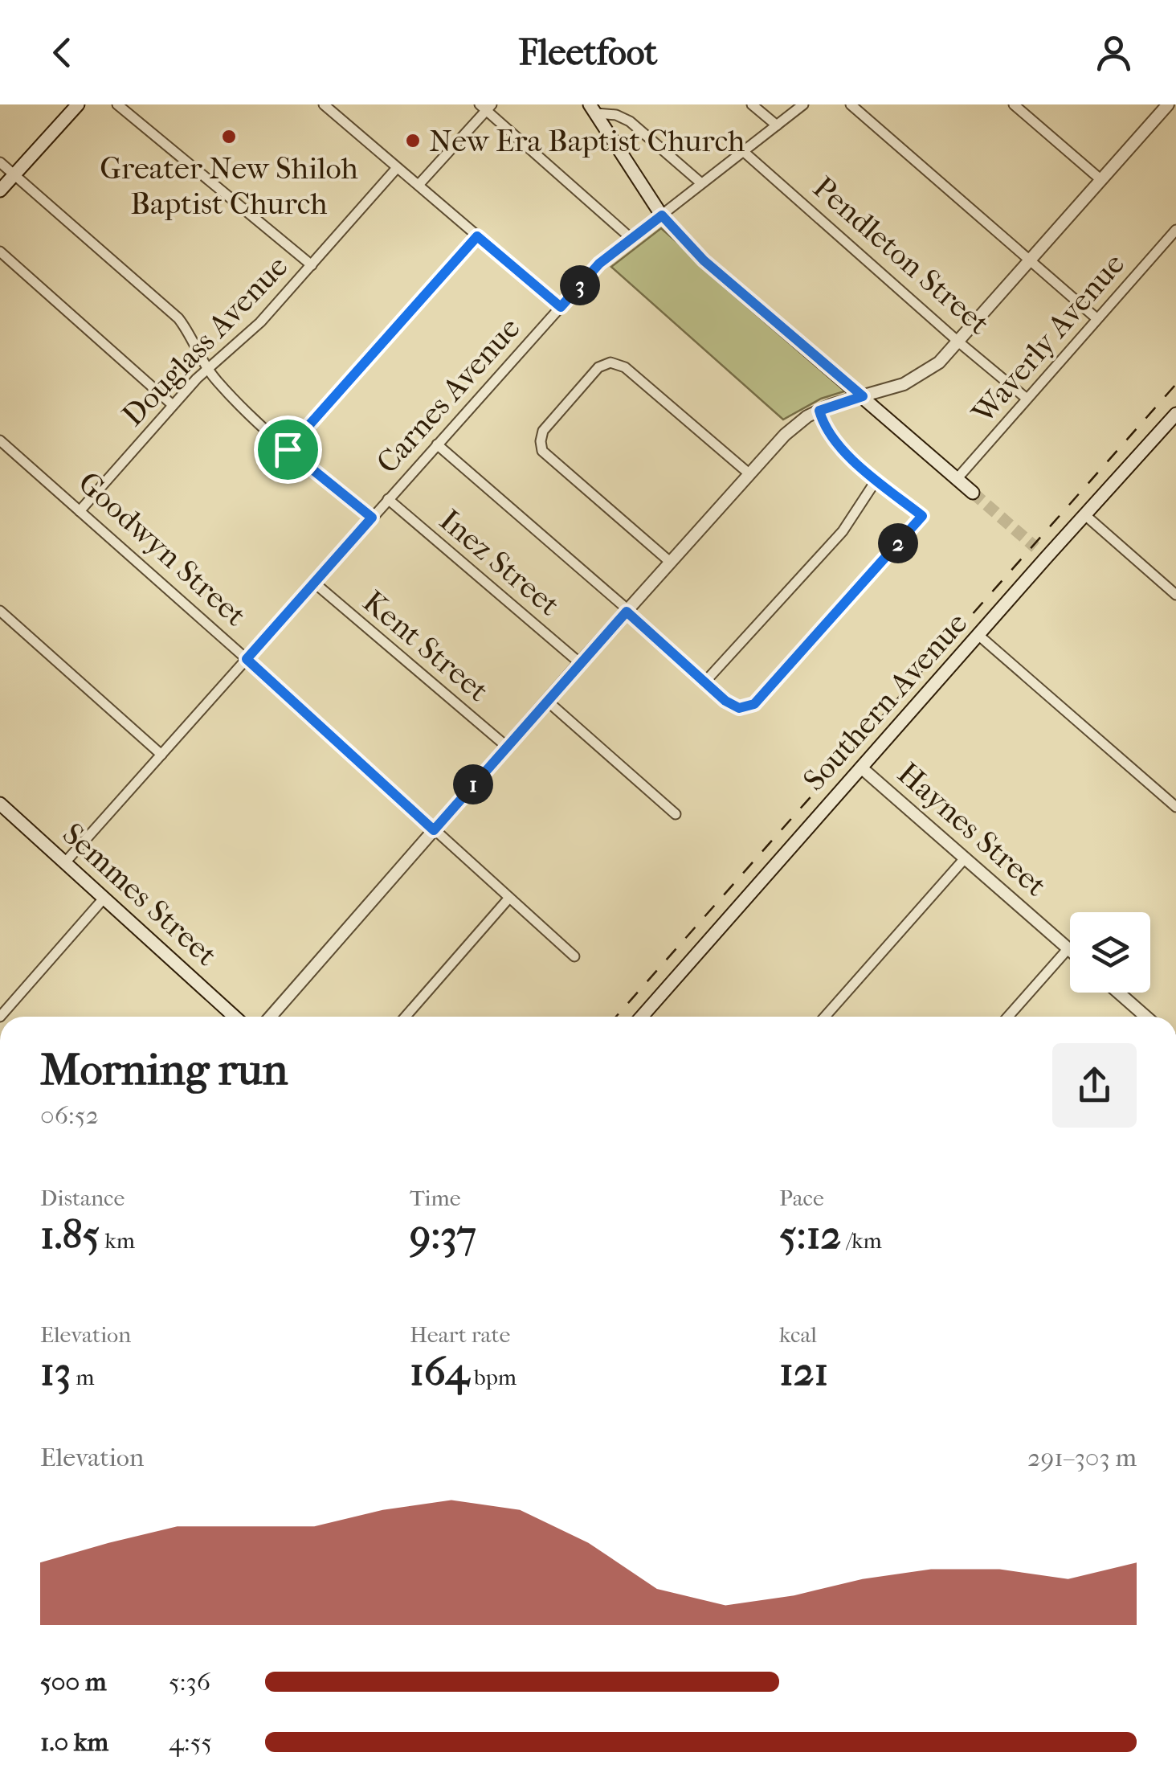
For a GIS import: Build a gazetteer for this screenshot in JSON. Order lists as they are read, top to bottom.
{
  "streets": {
    "main road": ["Southern Avenue", "Semmes Street"],
    "street": [
      "Pendleton Street",
      "Waverly Avenue",
      "Douglass Avenue",
      "Carnes Avenue",
      "Goodwyn Street",
      "Inez Street",
      "Kent Street",
      "Haynes Street"
    ]
  },
  "crossings": [
    ["Pendleton Street", "Waverly Avenue"],
    ["Pendleton Street", "Carnes Avenue"],
    ["Douglass Avenue", "Goodwyn Street"],
    ["Carnes Avenue", "Goodwyn Street"],
    ["Carnes Avenue", "Inez Street"],
    ["Carnes Avenue", "Kent Street"],
    ["Carnes Avenue", "Semmes Street"],
    ["Southern Avenue", "Haynes Street"]
  ],
  "places": ["Greater New Shiloh Baptist Church", "New Era Baptist Church"],
  "page": {
    "header": "Fleetfoot",
    "pins": ["3", "2", "1"],
    "heading": ["Morning run", "06:52"],
    "stats": [
      ["Distance", "1.85 km"],
      ["Time", "9:37"],
      ["Pace", "5:12 /km"],
      ["Elevation", "13 m"],
      ["Heart rate", "164 bpm"],
      ["kcal", "121"]
    ],
    "chart": ["Elevation", "291–303 m"],
    "list": [
      {
        "name": "500 m",
        "note": "5:36"
      },
      {
        "name": "1.0 km",
        "note": "4:55"
      }
    ]
  }
}
